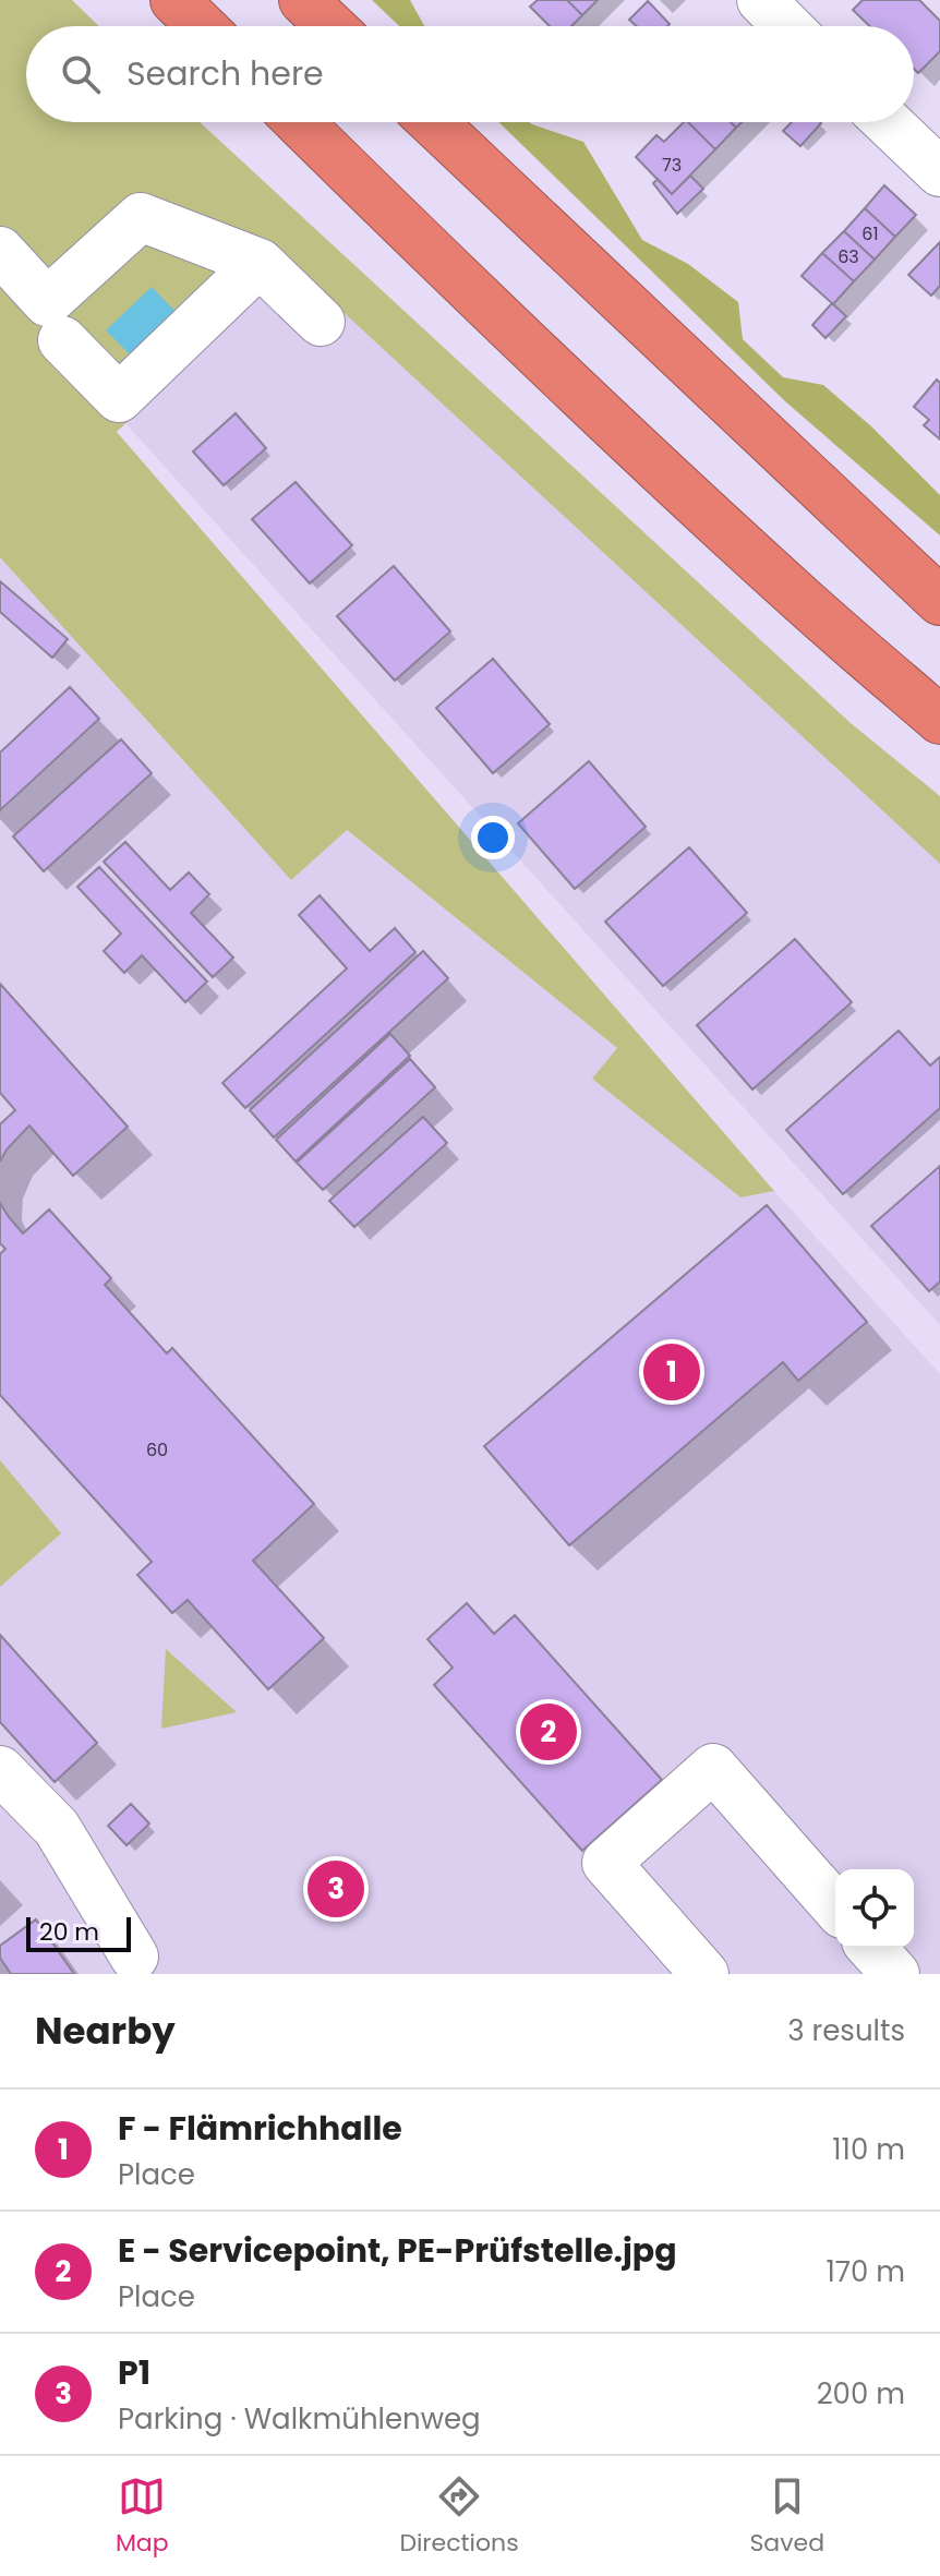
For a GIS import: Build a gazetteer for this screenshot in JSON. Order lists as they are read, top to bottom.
{
  "house_numbers": [
    "73",
    "61",
    "63",
    "60"
  ],
  "scale_bar": "20 m",
  "page": {
    "search": "Search here",
    "pins": ["1", "2", "3"],
    "scale": "20 m",
    "heading": ["Nearby", "3 results"],
    "list": [
      {
        "mark": "1",
        "name": "F - Flämrichhalle",
        "note": "Place",
        "value": "110 m"
      },
      {
        "mark": "2",
        "name": "E - Servicepoint, PE-Prüfstelle.jpg",
        "note": "Place",
        "value": "170 m"
      },
      {
        "mark": "3",
        "name": "P1",
        "note": "Parking · Walkmühlenweg",
        "value": "200 m"
      }
    ],
    "nav": ["Map", "Directions", "Saved"]
  }
}
